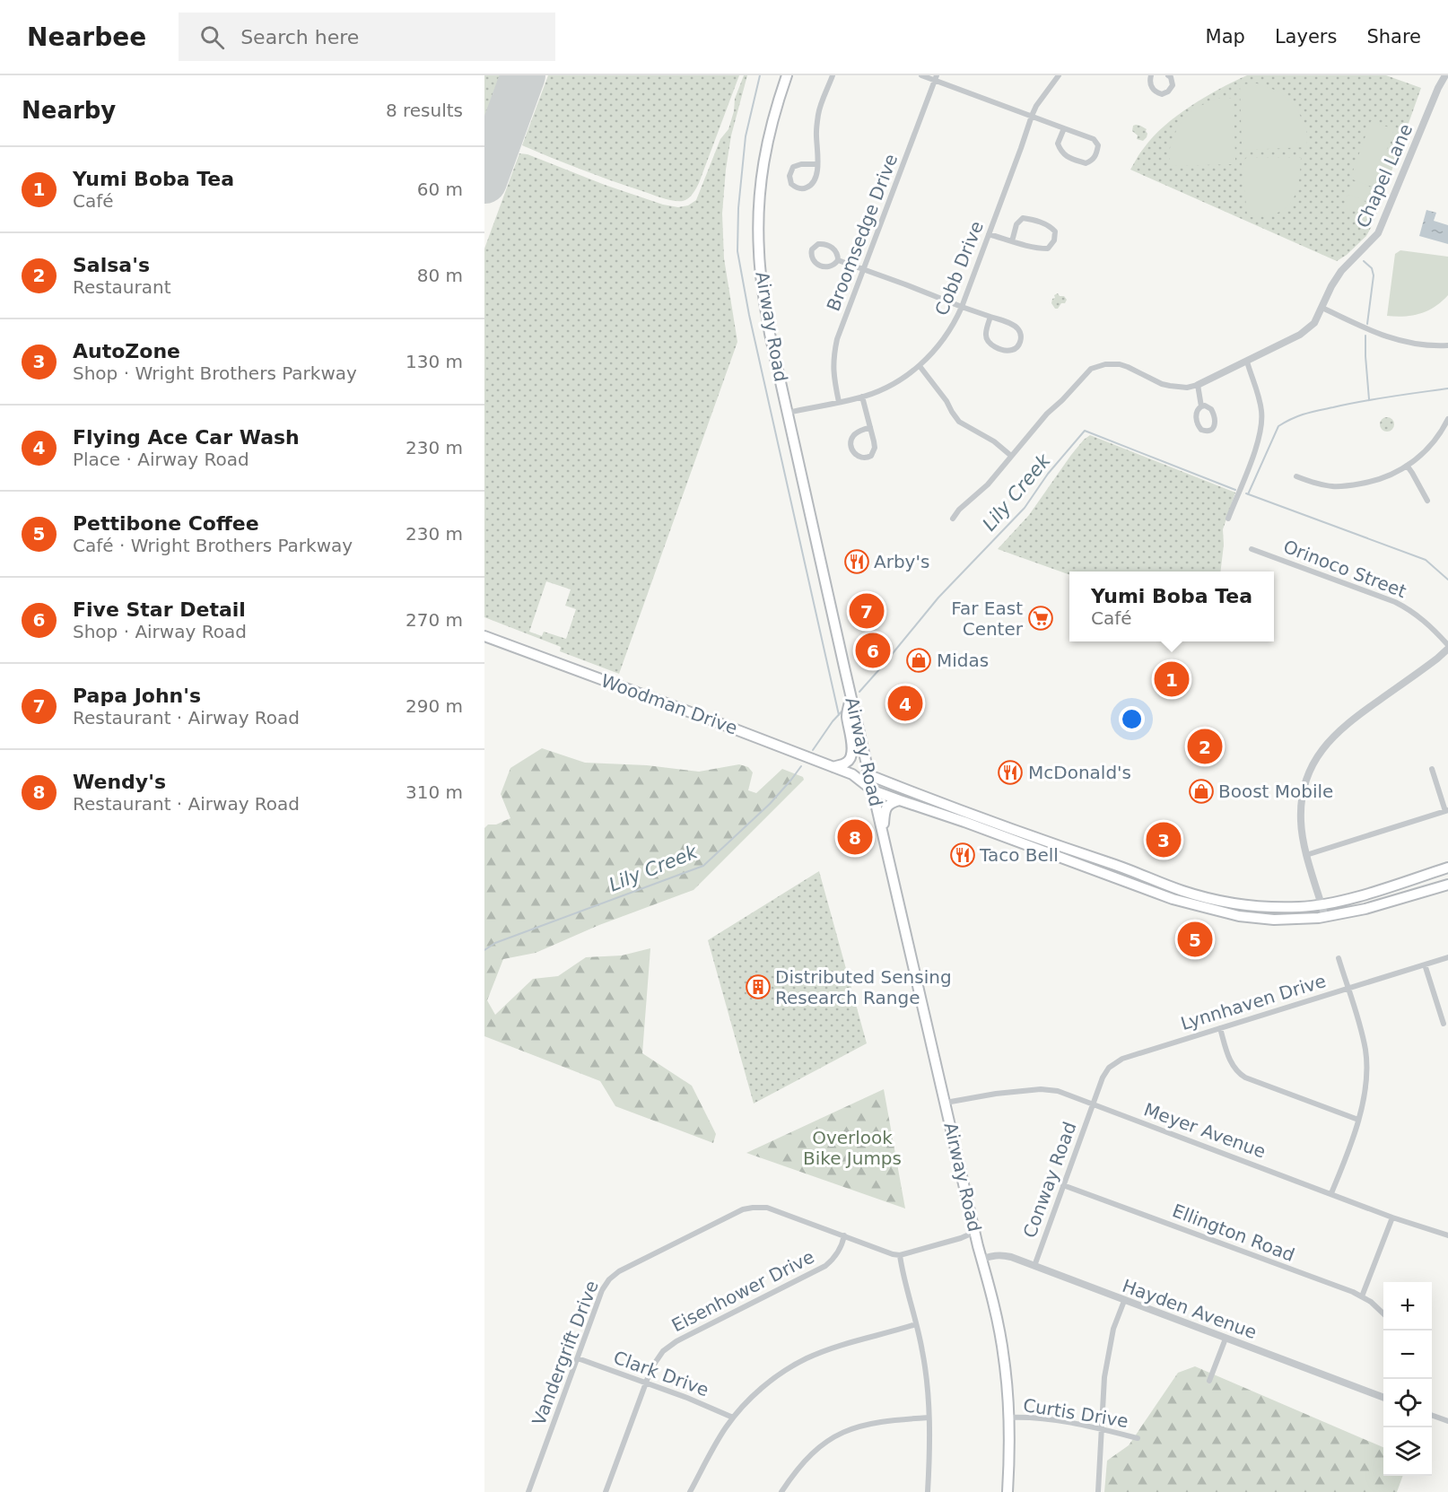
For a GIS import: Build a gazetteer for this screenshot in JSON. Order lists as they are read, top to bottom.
{
  "streets": {
    "main road": ["Airway Road", "Woodman Drive"],
    "street": [
      "Chapel Lane",
      "Broomsedge Drive",
      "Cobb Drive",
      "Orinoco Street",
      "Lynnhaven Drive",
      "Meyer Avenue",
      "Conway Road",
      "Ellington Road",
      "Eisenhower Drive",
      "Hayden Avenue",
      "Vandergrift Drive",
      "Clark Drive",
      "Curtis Drive"
    ]
  },
  "crossings": [
    ["Broomsedge Drive", "Cobb Drive"],
    ["Cobb Drive", "Airway Road"],
    ["Airway Road", "Meyer Avenue"],
    ["Airway Road", "Hayden Avenue"],
    ["Airway Road", "Curtis Drive"],
    ["Lynnhaven Drive", "Meyer Avenue"],
    ["Lynnhaven Drive", "Conway Road"],
    ["Meyer Avenue", "Conway Road"],
    ["Conway Road", "Ellington Road"],
    ["Conway Road", "Hayden Avenue"],
    ["Eisenhower Drive", "Vandergrift Drive"],
    ["Eisenhower Drive", "Clark Drive"],
    ["Vandergrift Drive", "Clark Drive"]
  ],
  "water": ["Lily Creek"],
  "parks": ["Overlook Bike Jumps"],
  "places": {
    "restaurant": ["Arby's", "McDonald's", "Taco Bell"],
    "supermarket": ["Far East Center"],
    "shop": ["Midas", "Boost Mobile"],
    "building": ["Distributed Sensing Research Range"]
  },
  "page": {
    "header": "Nearbee",
    "search": "Search here",
    "nav": ["Map", "Layers", "Share"],
    "heading": ["Nearby", "8 results"],
    "list": [
      {
        "mark": "1",
        "name": "Yumi Boba Tea",
        "note": "Café",
        "value": "60 m"
      },
      {
        "mark": "2",
        "name": "Salsa's",
        "note": "Restaurant",
        "value": "80 m"
      },
      {
        "mark": "3",
        "name": "AutoZone",
        "note": "Shop · Wright Brothers Parkway",
        "value": "130 m"
      },
      {
        "mark": "4",
        "name": "Flying Ace Car Wash",
        "note": "Place · Airway Road",
        "value": "230 m"
      },
      {
        "mark": "5",
        "name": "Pettibone Coffee",
        "note": "Café · Wright Brothers Parkway",
        "value": "230 m"
      },
      {
        "mark": "6",
        "name": "Five Star Detail",
        "note": "Shop · Airway Road",
        "value": "270 m"
      },
      {
        "mark": "7",
        "name": "Papa John's",
        "note": "Restaurant · Airway Road",
        "value": "290 m"
      },
      {
        "mark": "8",
        "name": "Wendy's",
        "note": "Restaurant · Airway Road",
        "value": "310 m"
      }
    ],
    "popup": ["Yumi Boba Tea", "Café"],
    "pins": [
      "7",
      "6",
      "1",
      "4",
      "2",
      "8",
      "3",
      "5"
    ],
    "map_buttons": ["+", "−"]
  }
}
